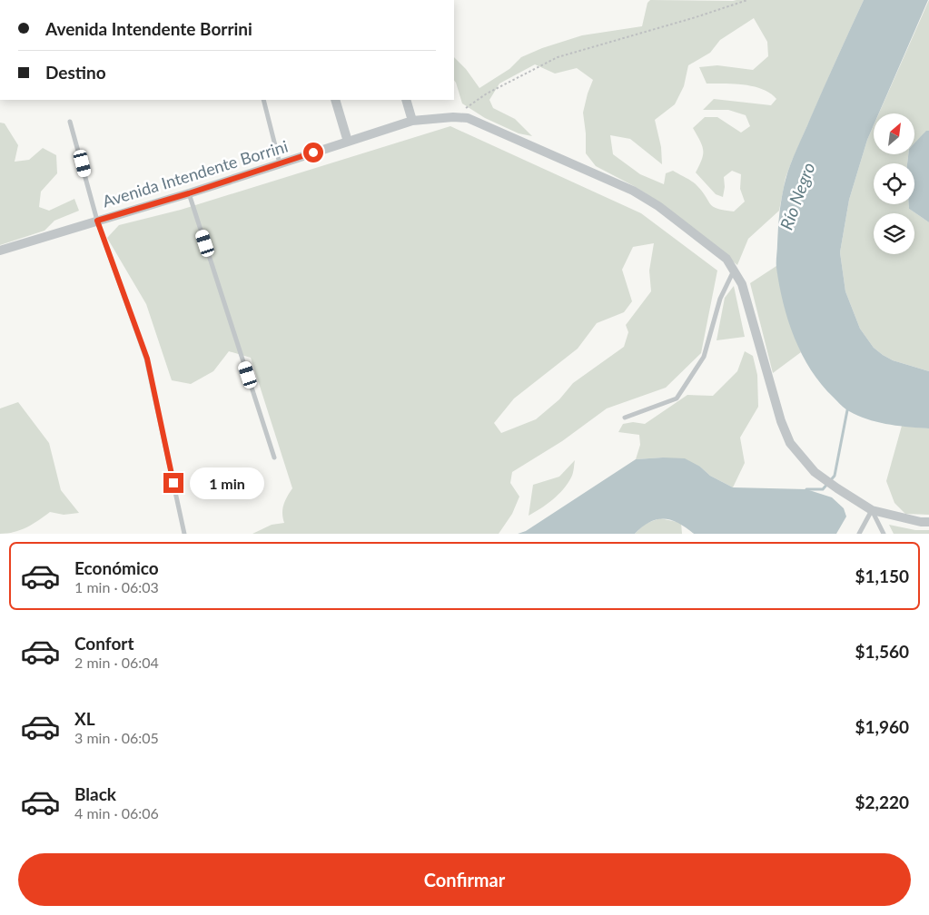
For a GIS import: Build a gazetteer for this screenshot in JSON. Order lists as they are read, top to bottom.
{
  "streets": {
    "street": ["Avenida Intendente Borrini"]
  },
  "water": ["Río Negro"],
  "north": "top right",
  "page": {
    "banner": ["Avenida Intendente Borrini", "Destino"],
    "bubble": "1 min",
    "list": [
      {
        "name": "Económico",
        "note": "1 min · 06:03",
        "value": "$1,150"
      },
      {
        "name": "Confort",
        "note": "2 min · 06:04",
        "value": "$1,560"
      },
      {
        "name": "XL",
        "note": "3 min · 06:05",
        "value": "$1,960"
      },
      {
        "name": "Black",
        "note": "4 min · 06:06",
        "value": "$2,220"
      }
    ],
    "buttons": "Confirmar"
  }
}
